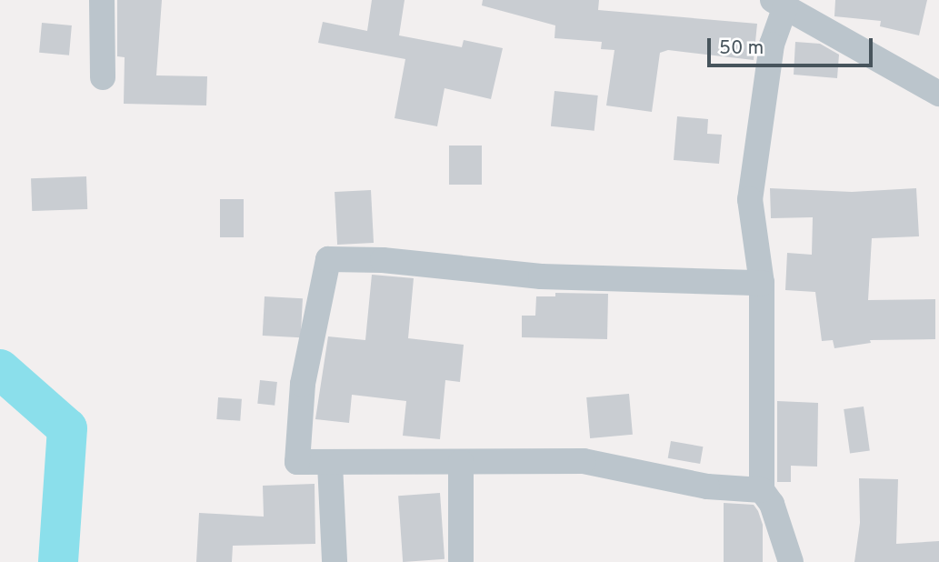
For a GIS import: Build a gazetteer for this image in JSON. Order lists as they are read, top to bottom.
{
  "scale_bar": "50 m"
}
